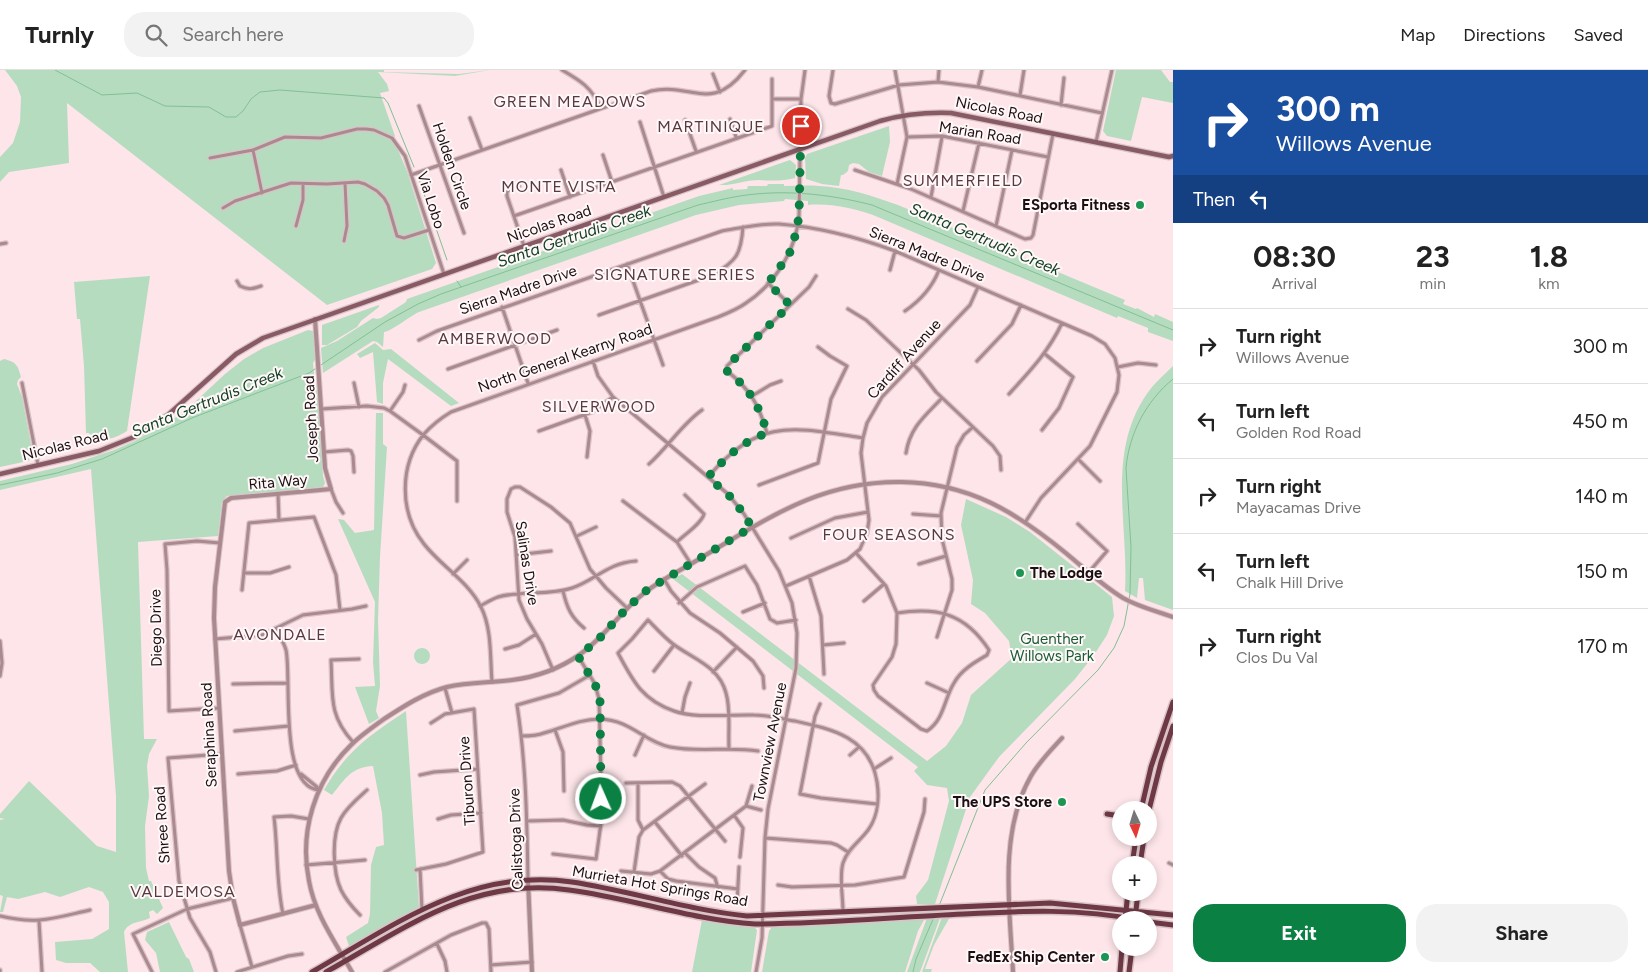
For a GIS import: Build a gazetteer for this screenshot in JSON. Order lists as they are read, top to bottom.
{
  "streets": {
    "main road": ["Nicolas Road", "Murrieta Hot Springs Road"],
    "street": [
      "Marian Road",
      "Holden Circle",
      "Via Lobo",
      "Sierra Madre Drive",
      "North General Kearny Road",
      "Cardiff Avenue",
      "Joseph Road",
      "Rita Way",
      "Salinas Drive",
      "Diego Drive",
      "Seraphina Road",
      "Townview Avenue",
      "Tiburon Drive",
      "Shree Road",
      "Calistoga Drive"
    ]
  },
  "crossings": [
    ["Nicolas Road", "Via Lobo"],
    ["Nicolas Road", "North General Kearny Road"],
    ["Nicolas Road", "Joseph Road"],
    ["Sierra Madre Drive", "North General Kearny Road"],
    ["Sierra Madre Drive", "Cardiff Avenue"],
    ["North General Kearny Road", "Townview Avenue"],
    ["Joseph Road", "Rita Way"],
    ["Rita Way", "Seraphina Road"],
    ["Diego Drive", "Seraphina Road"],
    ["Seraphina Road", "Shree Road"],
    ["Townview Avenue", "Murrieta Hot Springs Road"],
    ["Tiburon Drive", "Murrieta Hot Springs Road"],
    ["Calistoga Drive", "Murrieta Hot Springs Road"]
  ],
  "districts": [
    "GREEN MEADOWS",
    "MARTINIQUE",
    "SUMMERFIELD",
    "MONTE VISTA",
    "SIGNATURE SERIES",
    "AMBERWOOD",
    "SILVERWOOD",
    "FOUR SEASONS",
    "AVONDALE",
    "VALDEMOSA"
  ],
  "water": ["Santa Gertrudis Creek"],
  "parks": ["Guenther Willows Park"],
  "places": [
    "ESporta Fitness",
    "The Lodge",
    "The UPS Store",
    "FedEx Ship Center"
  ],
  "north": "bottom",
  "page": {
    "header": "Turnly",
    "search": "Search here",
    "nav": ["Map", "Directions", "Saved"],
    "turn": ["300 m", "Willows Avenue"],
    "then": "Then",
    "eta": [
      "08:30",
      "Arrival",
      "23",
      "min",
      "1.8",
      "km"
    ],
    "list": [
      {
        "name": "Turn right",
        "note": "Willows Avenue",
        "value": "300 m"
      },
      {
        "name": "Turn left",
        "note": "Golden Rod Road",
        "value": "450 m"
      },
      {
        "name": "Turn right",
        "note": "Mayacamas Drive",
        "value": "140 m"
      },
      {
        "name": "Turn left",
        "note": "Chalk Hill Drive",
        "value": "150 m"
      },
      {
        "name": "Turn right",
        "note": "Clos Du Val",
        "value": "170 m"
      }
    ],
    "map_buttons": ["+", "−"],
    "buttons": ["Exit", "Share"]
  }
}
